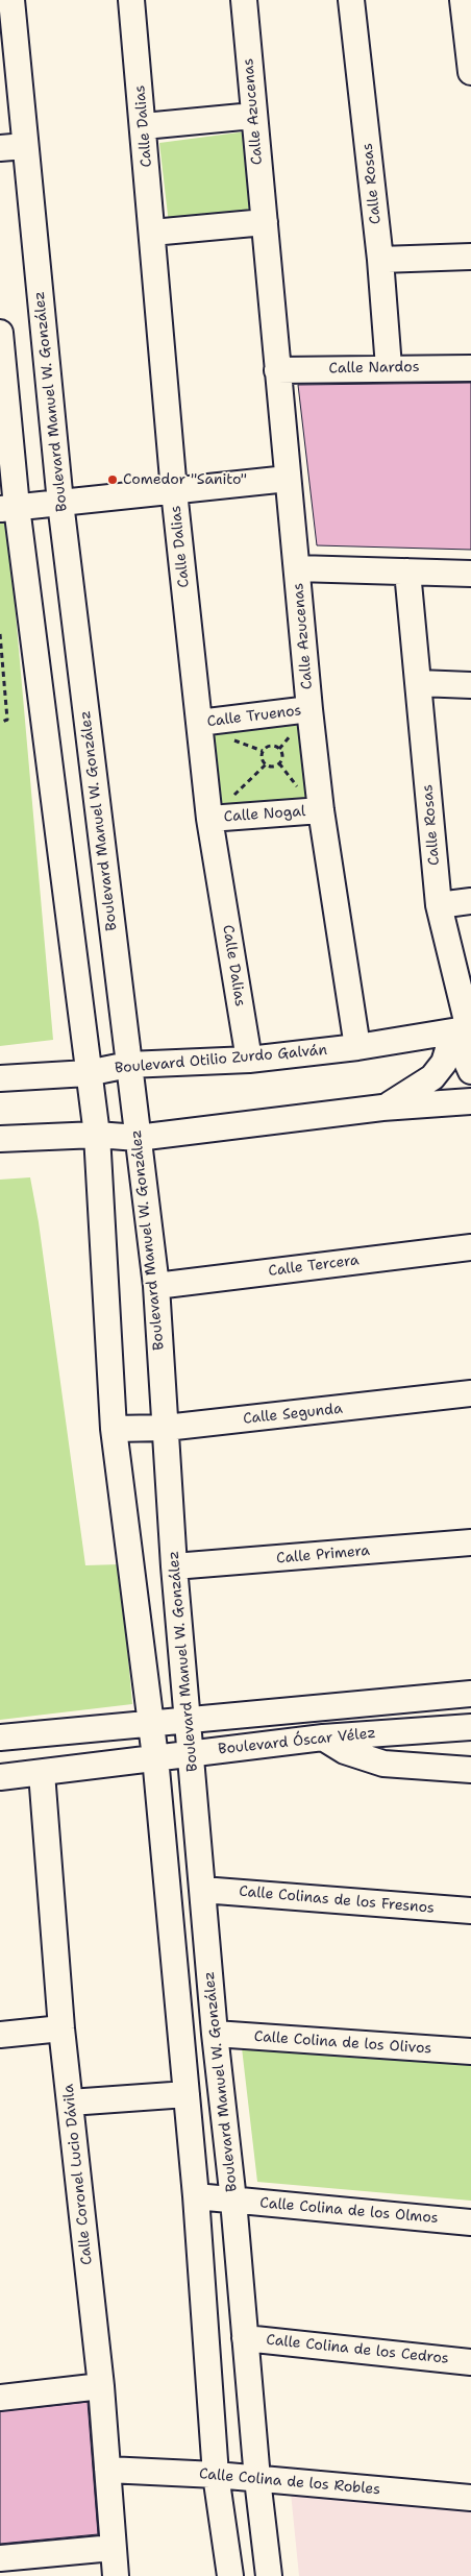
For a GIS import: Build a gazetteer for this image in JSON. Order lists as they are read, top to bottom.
{
  "streets": {
    "street": [
      "Calle Azucenas",
      "Calle Dalias",
      "Calle Rosas",
      "Calle Nardos",
      "Boulevard Manuel W. González",
      "Calle Truenos",
      "Calle Nogal",
      "Boulevard Otilio Zurdo Galván",
      "Calle Tercera",
      "Calle Segunda",
      "Calle Primera",
      "Boulevard Óscar Vélez",
      "Calle Colinas de los Fresnos",
      "Calle Colina de los Olivos",
      "Calle Coronel Lucio Dávila",
      "Calle Colina de los Olmos",
      "Calle Colina de los Cedros",
      "Calle Colina de los Robles"
    ]
  },
  "crossings": [
    ["Calle Azucenas", "Calle Nardos"],
    ["Calle Azucenas", "Calle Truenos"],
    ["Calle Azucenas", "Calle Nogal"],
    ["Calle Azucenas", "Boulevard Otilio Zurdo Galván"],
    ["Calle Dalias", "Calle Truenos"],
    ["Calle Dalias", "Calle Nogal"],
    ["Calle Dalias", "Boulevard Otilio Zurdo Galván"],
    ["Calle Rosas", "Calle Nardos"],
    ["Calle Rosas", "Boulevard Otilio Zurdo Galván"],
    ["Boulevard Manuel W. González", "Boulevard Otilio Zurdo Galván"],
    ["Boulevard Manuel W. González", "Calle Tercera"],
    ["Boulevard Manuel W. González", "Calle Segunda"],
    ["Boulevard Manuel W. González", "Calle Primera"],
    ["Boulevard Manuel W. González", "Boulevard Óscar Vélez"],
    ["Boulevard Manuel W. González", "Calle Colinas de los Fresnos"],
    ["Boulevard Manuel W. González", "Calle Colina de los Olivos"],
    ["Boulevard Manuel W. González", "Calle Colina de los Olmos"],
    ["Boulevard Manuel W. González", "Calle Colina de los Cedros"],
    ["Boulevard Manuel W. González", "Calle Colina de los Robles"],
    ["Boulevard Óscar Vélez", "Calle Coronel Lucio Dávila"],
    ["Calle Coronel Lucio Dávila", "Calle Colina de los Robles"]
  ],
  "places": ["Comedor \"Sanito\""]
}
